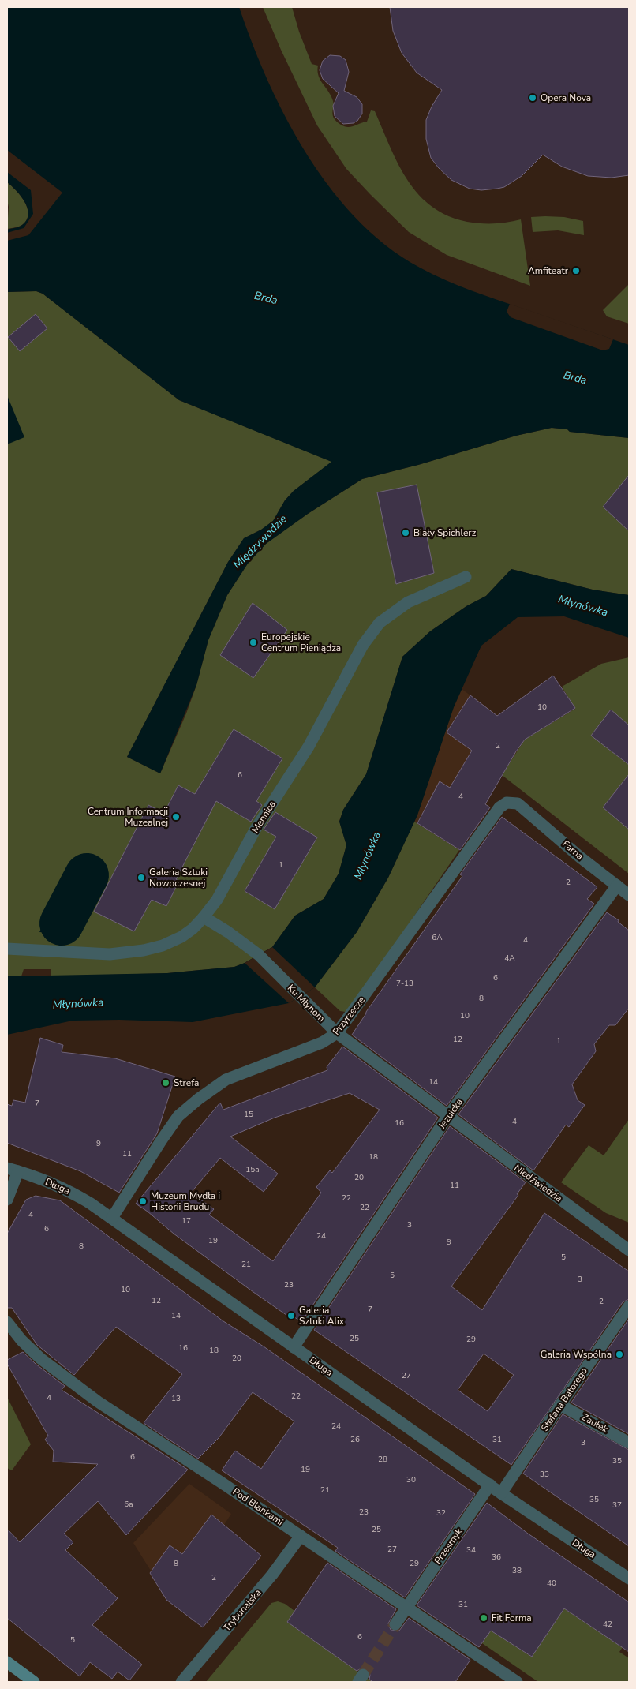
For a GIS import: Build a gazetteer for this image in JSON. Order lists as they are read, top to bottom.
{
  "streets": {
    "street": [
      "Mennica",
      "Farna",
      "Ku Młynom",
      "Przyrzecze",
      "Jezuicka",
      "Niedźwiedzia",
      "Długa",
      "Stefana Batorego",
      "Zaułek",
      "Pod Blankami",
      "Przesmyk",
      "Trybunalska"
    ]
  },
  "crossings": [
    ["Mennica", "Ku Młynom"],
    ["Farna", "Przyrzecze"],
    ["Farna", "Jezuicka"],
    ["Ku Młynom", "Przyrzecze"],
    ["Ku Młynom", "Jezuicka"],
    ["Ku Młynom", "Niedźwiedzia"],
    ["Przyrzecze", "Długa"],
    ["Jezuicka", "Niedźwiedzia"],
    ["Jezuicka", "Długa"],
    ["Długa", "Stefana Batorego"],
    ["Długa", "Przesmyk"],
    ["Stefana Batorego", "Zaułek"],
    ["Pod Blankami", "Przesmyk"],
    ["Pod Blankami", "Trybunalska"]
  ],
  "water": ["Brda", "Międzywodzie", "Młynówka"],
  "places": [
    "Opera Nova",
    "Amfiteatr",
    "Biały Spichlerz",
    "Europejskie Centrum Pieniądza",
    "Centrum Informacji Muzealnej",
    "Galeria Sztuki Nowoczesnej",
    "Strefa",
    "Muzeum Mydła i Historii Brudu",
    "Galeria Sztuki Alix",
    "Galeria Wspólna",
    "Fit Forma"
  ],
  "house_numbers": [
    "10",
    "2",
    "6",
    "4",
    "1",
    "2",
    "6A",
    "4",
    "4A",
    "6",
    "7-13",
    "8",
    "10",
    "12",
    "1",
    "14",
    "7",
    "15",
    "4",
    "16",
    "9",
    "11",
    "18",
    "15a",
    "20",
    "11",
    "22",
    "22",
    "4",
    "17",
    "3",
    "6",
    "24",
    "19",
    "9",
    "8",
    "5",
    "21",
    "5",
    "3",
    "23",
    "10",
    "12",
    "2",
    "7",
    "14",
    "25",
    "29",
    "16",
    "18",
    "20",
    "27",
    "22",
    "4",
    "13",
    "24",
    "26",
    "31",
    "3",
    "6",
    "28",
    "35",
    "19",
    "33",
    "30",
    "21",
    "35",
    "6a",
    "37",
    "23",
    "32",
    "25",
    "27",
    "34",
    "36",
    "8",
    "29",
    "38",
    "2",
    "40",
    "31",
    "42",
    "6",
    "5"
  ]
}
